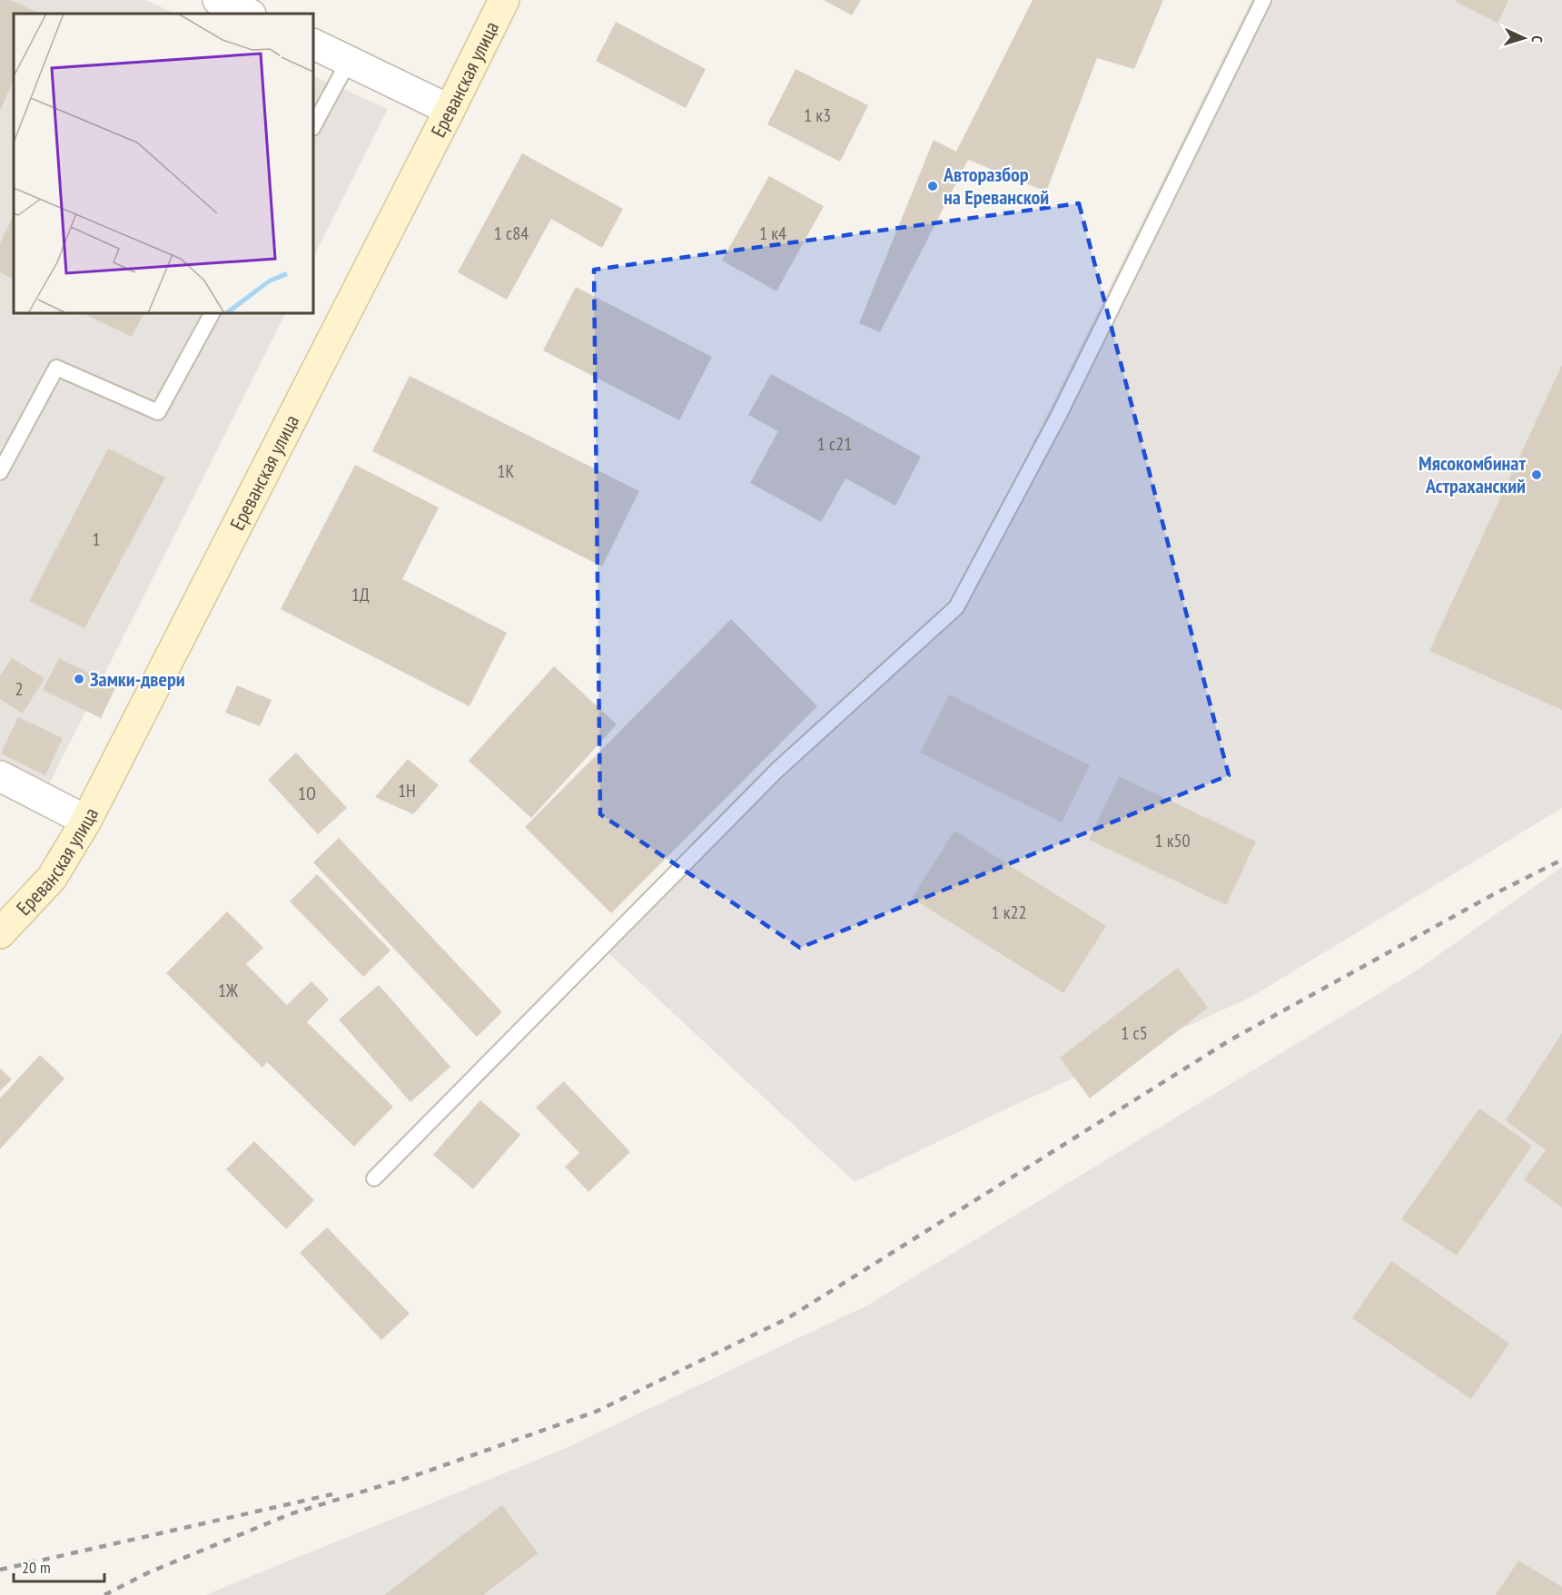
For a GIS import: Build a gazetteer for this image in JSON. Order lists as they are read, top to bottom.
{
  "streets": {
    "main road": ["Ереванская улица"]
  },
  "places": ["Авторазбор на Ереванской", "Мясокомбинат Астраханский", "Замки-двери"],
  "house_numbers": [
    "1 к3",
    "1 с84",
    "1 к4",
    "1 с21",
    "1К",
    "1",
    "1Д",
    "2",
    "1Н",
    "1О",
    "1 к50",
    "1 к22",
    "1Ж",
    "1 с5"
  ],
  "scale_bar": "20 m",
  "north": "right"
}
